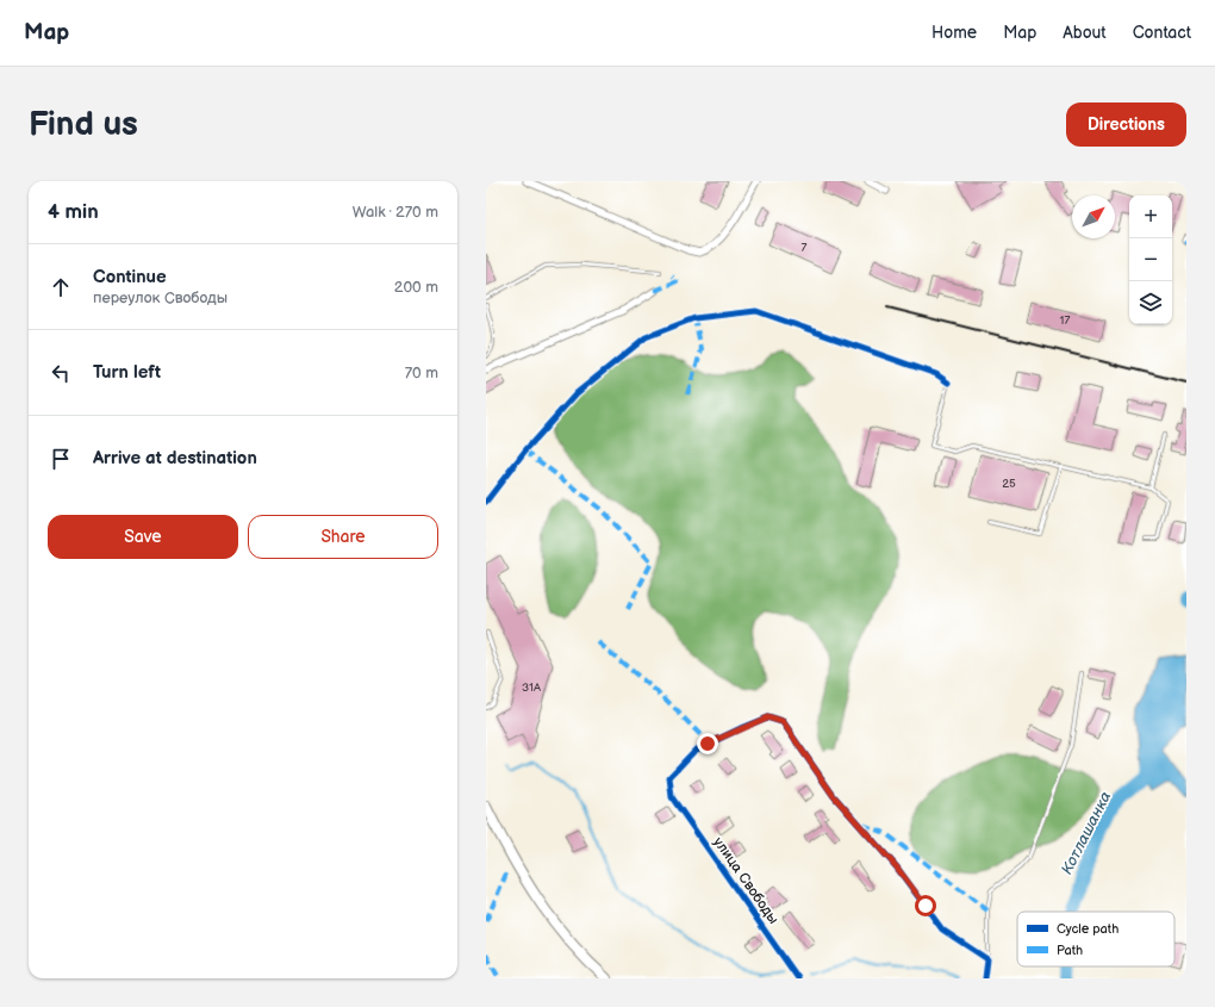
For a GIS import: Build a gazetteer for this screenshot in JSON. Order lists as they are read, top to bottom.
{
  "streets": {
    "street": ["улица Свободы"]
  },
  "water": ["Котлашанка"],
  "house_numbers": [
    "7",
    "17",
    "25",
    "31А"
  ],
  "legend": ["Cycle path", "Path"],
  "north": "top right",
  "page": {
    "header": "Map",
    "nav": [
      "Home",
      "Map",
      "About",
      "Contact"
    ],
    "buttons": [
      "Directions",
      ["Save", "Share"]
    ],
    "title": "Find us",
    "heading": ["4 min", "Walk · 270 m"],
    "map_buttons": ["+", "−"],
    "list": [
      ["Continue", "переулок Свободы", "200 m"],
      ["Turn left", "70 m"],
      "Arrive at destination"
    ]
  }
}
